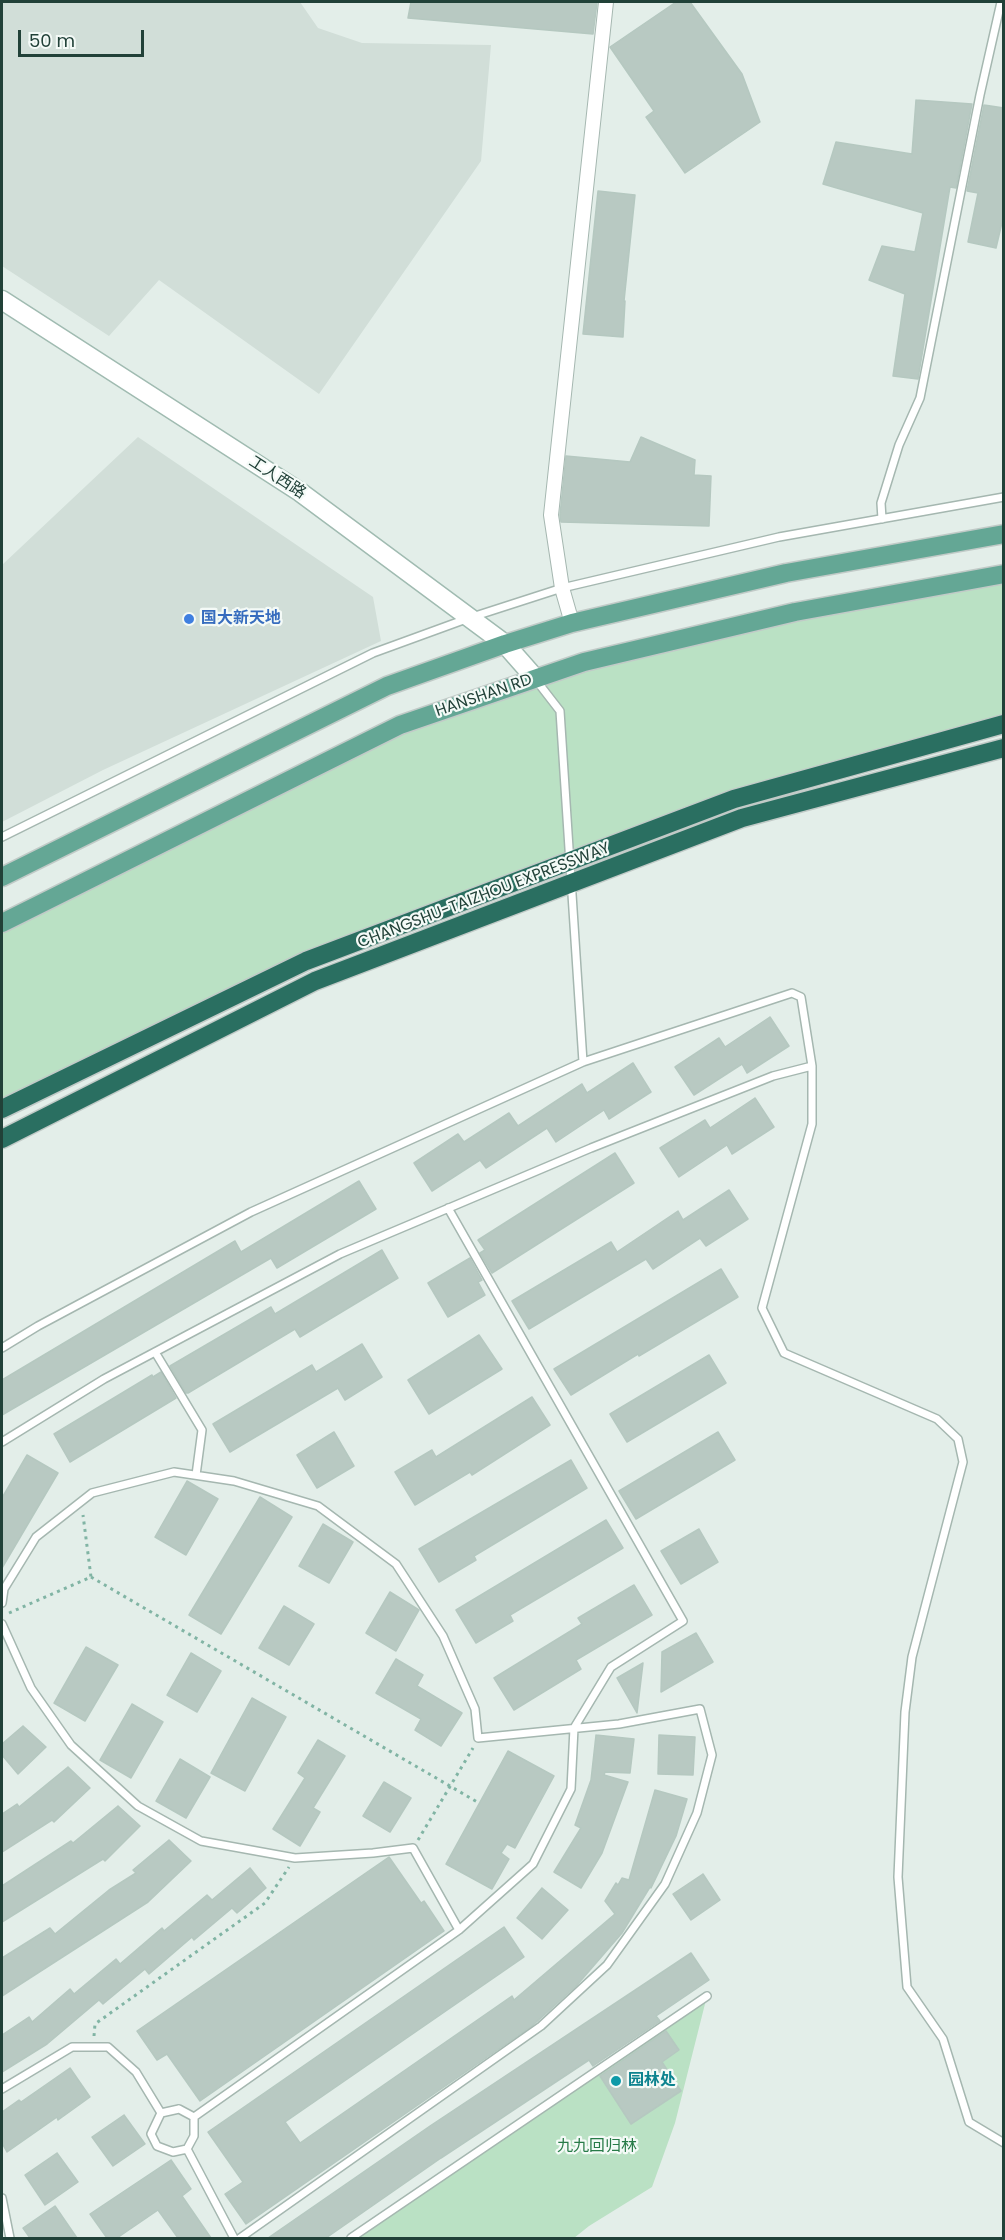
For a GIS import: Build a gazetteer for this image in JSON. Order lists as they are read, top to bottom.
{
  "streets": {
    "highway": ["CHANGSHU-TAIZHOU EXPRESSWAY"],
    "main road": ["工人西路", "HANSHAN RD"]
  },
  "crossings": [
    ["工人西路", "HANSHAN RD"]
  ],
  "parks": ["九九回归林"],
  "places": ["国大新天地", "园林处"],
  "scale_bar": "50 m"
}
